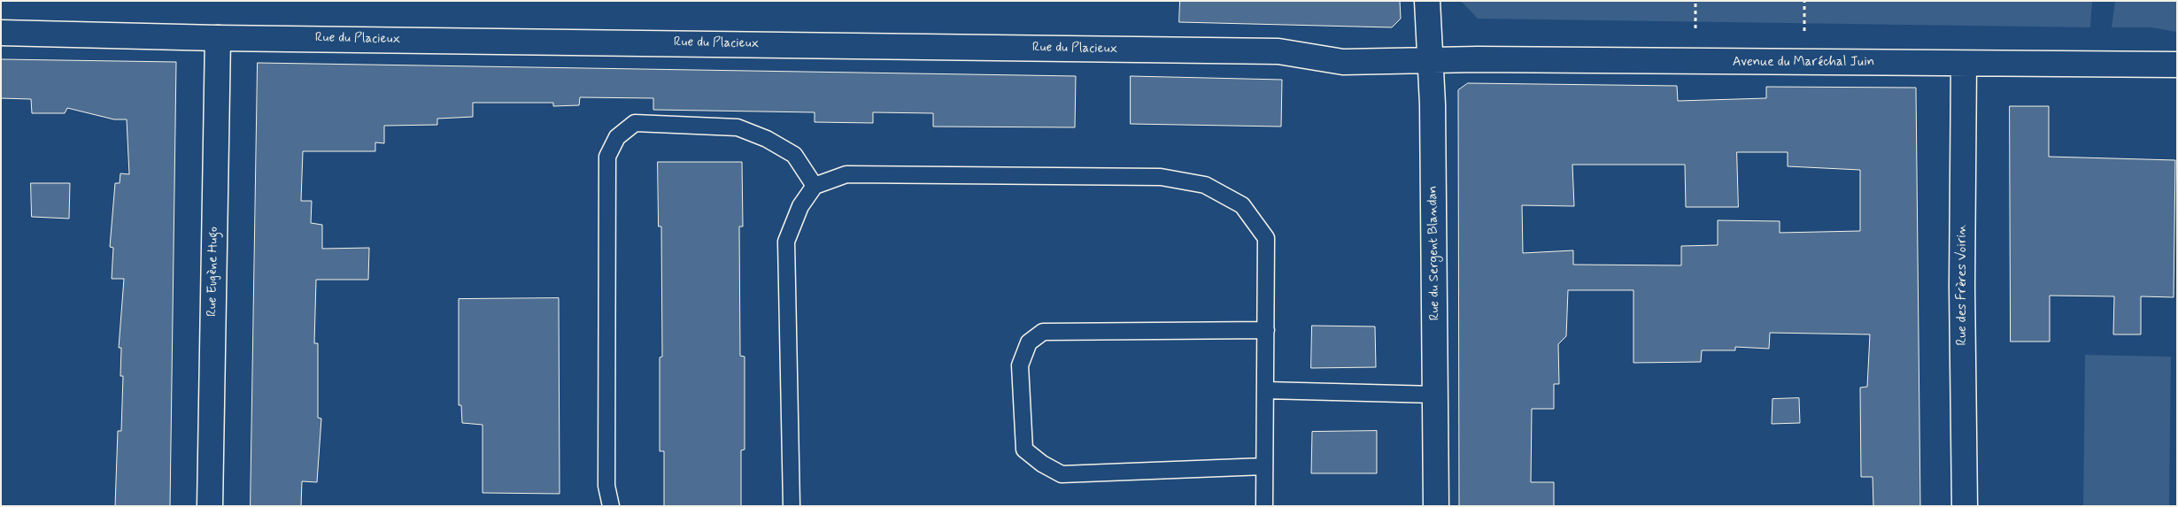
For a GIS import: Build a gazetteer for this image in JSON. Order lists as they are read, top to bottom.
{
  "streets": {
    "street": [
      "Rue du Placieux",
      "Avenue du Maréchal Juin",
      "Rue du Sergent Blandan",
      "Rue Eugène Hugo",
      "Rue des Frères Voirin"
    ]
  },
  "crossings": [
    ["Rue du Placieux", "Avenue du Maréchal Juin"],
    ["Rue du Placieux", "Rue du Sergent Blandan"],
    ["Rue du Placieux", "Rue Eugène Hugo"],
    ["Avenue du Maréchal Juin", "Rue du Sergent Blandan"],
    ["Avenue du Maréchal Juin", "Rue des Frères Voirin"]
  ]
}
